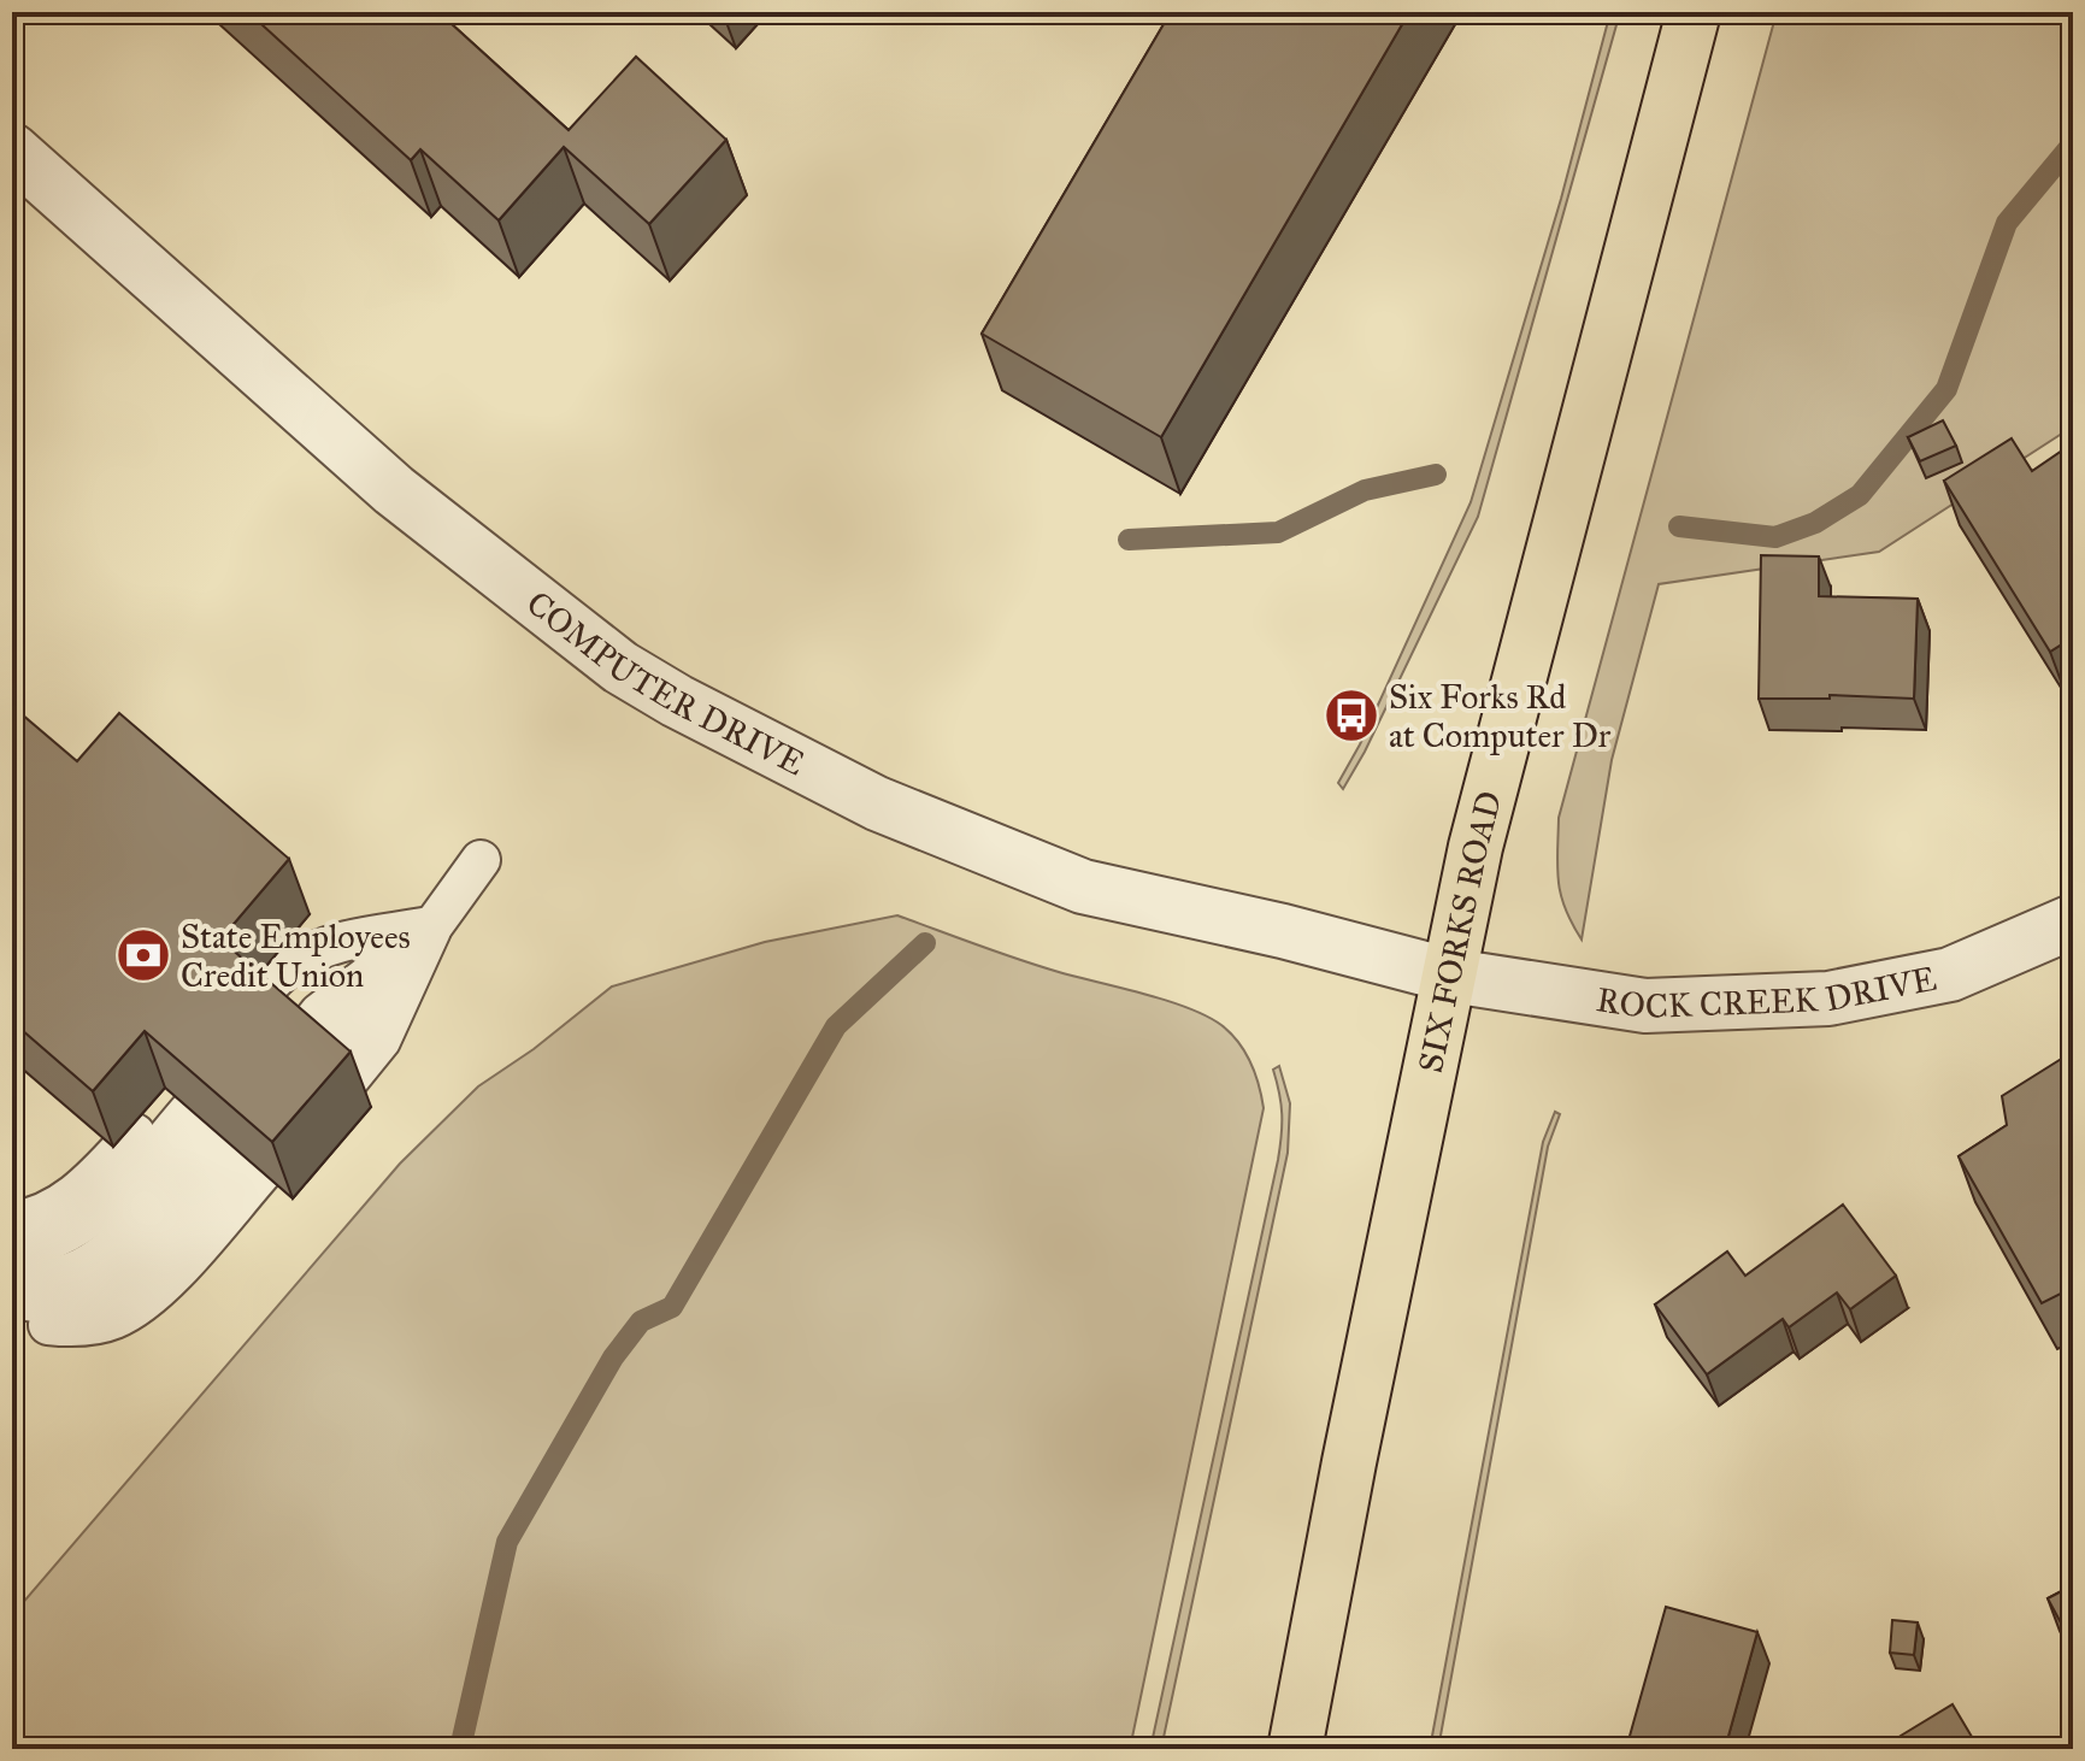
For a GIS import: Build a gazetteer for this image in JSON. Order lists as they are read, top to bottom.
{
  "streets": {
    "main road": ["SIX FORKS ROAD"],
    "street": ["COMPUTER DRIVE", "ROCK CREEK DRIVE"]
  },
  "crossings": [
    ["COMPUTER DRIVE", "SIX FORKS ROAD"],
    ["COMPUTER DRIVE", "ROCK CREEK DRIVE"],
    ["SIX FORKS ROAD", "ROCK CREEK DRIVE"]
  ],
  "places": {
    "bus stop": ["Six Forks Rd at Computer Dr"],
    "bank": ["State Employees Credit Union"]
  }
}
